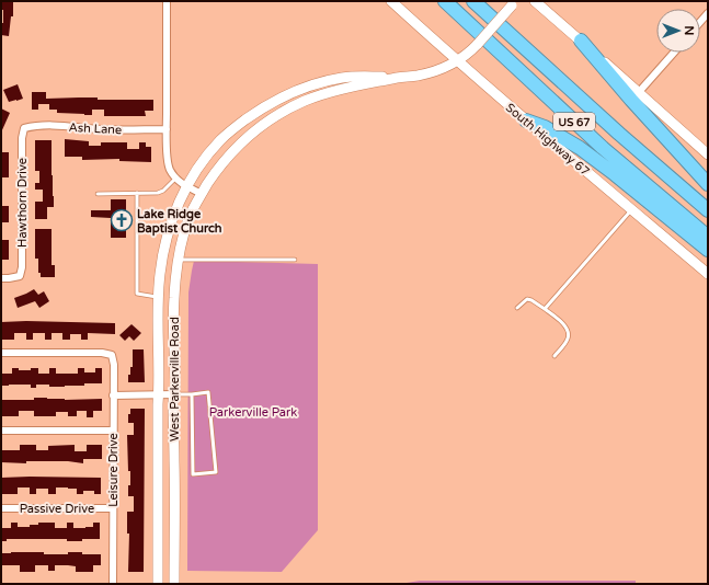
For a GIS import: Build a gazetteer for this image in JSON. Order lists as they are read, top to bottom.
{
  "streets": {
    "highway": ["US 67"],
    "main road": ["South Highway 67", "West Parkerville Road"],
    "street": [
      "Ash Lane",
      "Hawthorn Drive",
      "Leisure Drive",
      "Passive Drive"
    ]
  },
  "crossings": [
    ["Ash Lane", "Hawthorn Drive"],
    ["Leisure Drive", "Passive Drive"]
  ],
  "parks": ["Parkerville Park"],
  "places": {
    "church": ["Lake Ridge Baptist Church"]
  },
  "north": "right"
}
